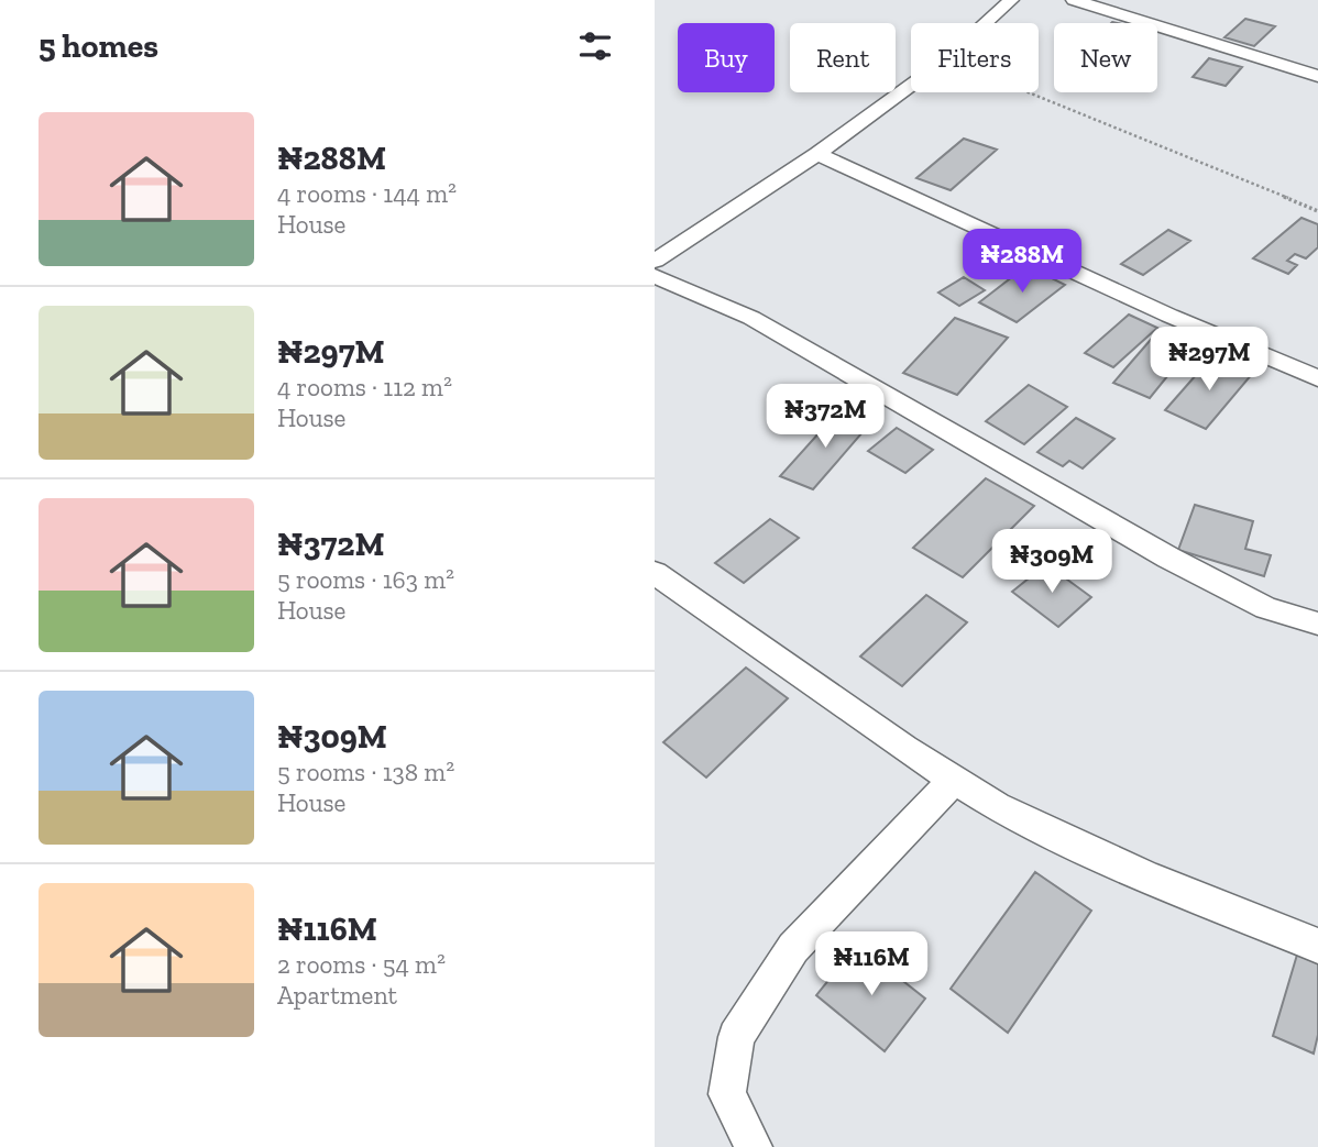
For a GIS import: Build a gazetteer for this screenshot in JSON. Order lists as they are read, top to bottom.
{
  "page": {
    "heading": "5 homes",
    "chip": [
      "Buy",
      "Rent",
      "Filters",
      "New"
    ],
    "list": [
      {
        "name": "₦288M",
        "note": "4 rooms · 144 m² · House"
      },
      {
        "name": "₦297M",
        "note": "4 rooms · 112 m² · House"
      },
      {
        "name": "₦372M",
        "note": "5 rooms · 163 m² · House"
      },
      {
        "name": "₦309M",
        "note": "5 rooms · 138 m² · House"
      },
      {
        "name": "₦116M",
        "note": "2 rooms · 54 m² · Apartment"
      }
    ],
    "price": [
      "₦288M",
      "₦297M",
      "₦372M",
      "₦309M",
      "₦116M"
    ]
  }
}
